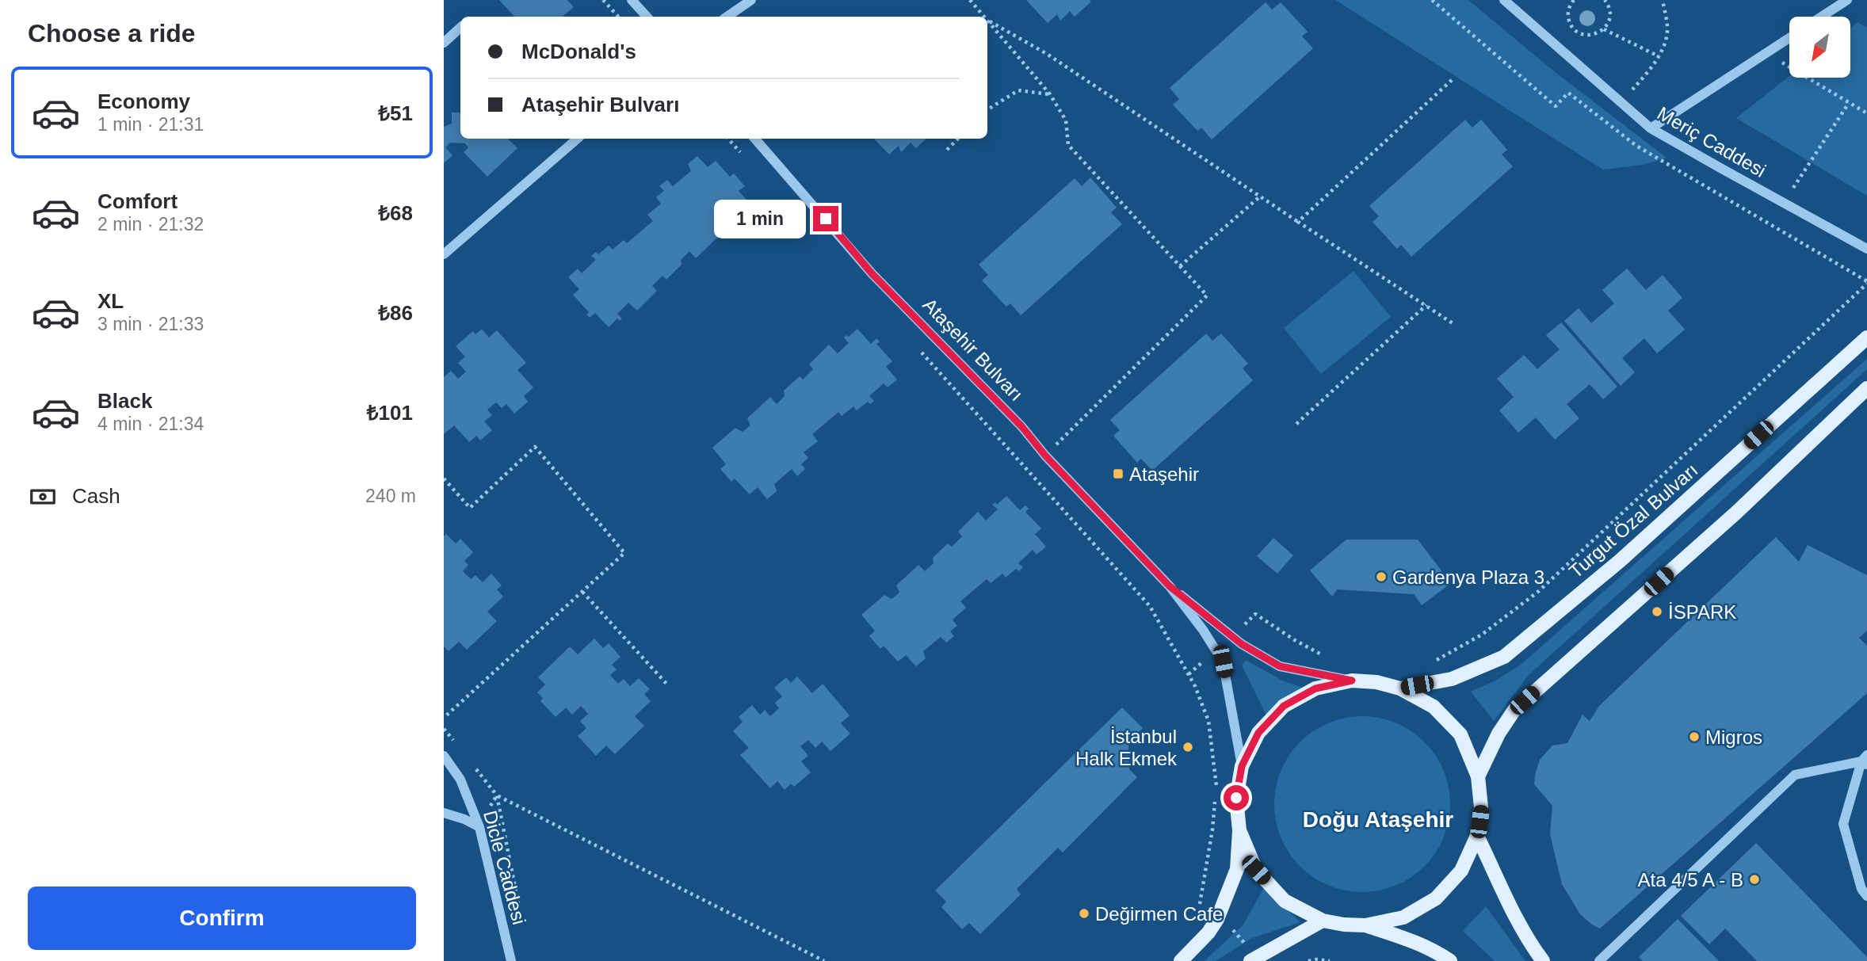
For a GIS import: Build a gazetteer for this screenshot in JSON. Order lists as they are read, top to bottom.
{
  "streets": {
    "main road": ["Turgut Özal Bulvarı"],
    "street": ["Meriç Caddesi", "Ataşehir Bulvarı", "Dicle Caddesi"]
  },
  "crossings": [
    ["Ataşehir Bulvarı", "Turgut Özal Bulvarı"]
  ],
  "districts": ["Doğu Ataşehir"],
  "places": {
    "transit": ["Ataşehir"],
    "other": [
      "Gardenya Plaza 3",
      "İSPARK",
      "Migros",
      "İstanbul Halk Ekmek",
      "Ata 4/5 A - B",
      "Değirmen Cafe"
    ]
  },
  "north": "bottom left",
  "page": {
    "heading": "Choose a ride",
    "banner": ["McDonald's", "Ataşehir Bulvarı"],
    "list": [
      {
        "name": "Economy",
        "note": "1 min · 21:31",
        "value": "₺51"
      },
      {
        "name": "Comfort",
        "note": "2 min · 21:32",
        "value": "₺68"
      },
      {
        "name": "XL",
        "note": "3 min · 21:33",
        "value": "₺86"
      },
      {
        "name": "Black",
        "note": "4 min · 21:34",
        "value": "₺101"
      }
    ],
    "bubble": "1 min",
    "pay": ["Cash", "240 m"],
    "buttons": "Confirm"
  }
}
